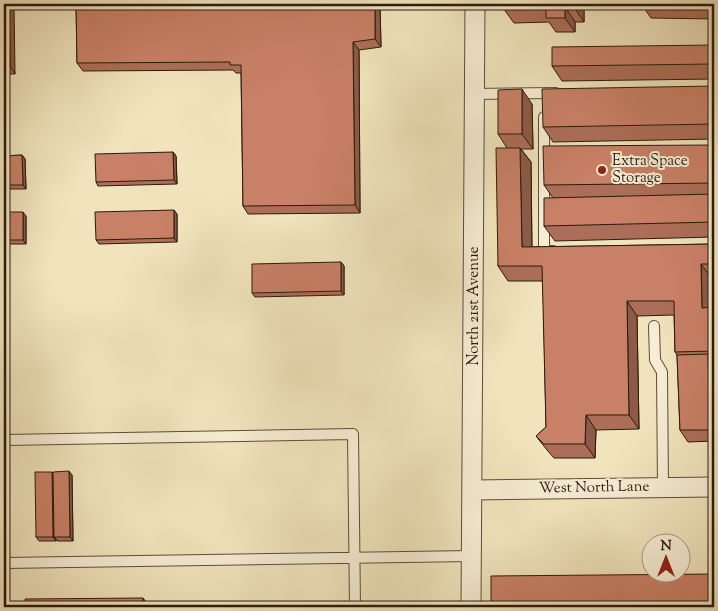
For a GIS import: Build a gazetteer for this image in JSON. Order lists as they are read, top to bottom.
{
  "streets": {
    "street": ["North 21st Avenue", "West North Lane"]
  },
  "crossings": [
    ["North 21st Avenue", "West North Lane"]
  ],
  "places": ["Extra Space Storage"],
  "north": "top"
}
